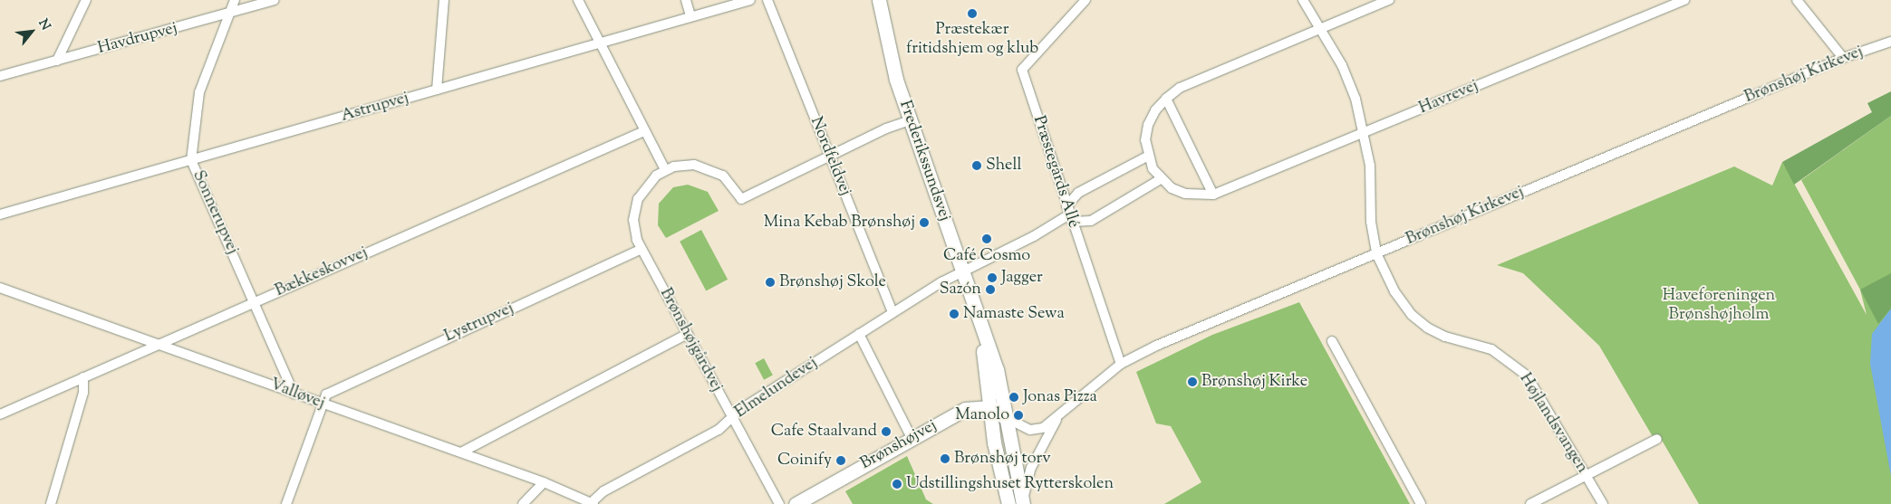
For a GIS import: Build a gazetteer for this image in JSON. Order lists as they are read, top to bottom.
{
  "streets": {
    "main road": ["Frederikssundsvej", "Brønshøjvej"],
    "street": [
      "Havdrupvej",
      "Brønshøj Kirkevej",
      "Havrevej",
      "Astrupvej",
      "Nordfeldvej",
      "Præstegårds Allé",
      "Sonnerupvej",
      "Bækkeskovvej",
      "Lystrupvej",
      "Brønshøjgårdvej",
      "Elmelundevej",
      "Valløvej",
      "Højlandsvangen"
    ]
  },
  "crossings": [
    ["Havdrupvej", "Sonnerupvej"],
    ["Brønshøj Kirkevej", "Frederikssundsvej"],
    ["Brønshøj Kirkevej", "Præstegårds Allé"],
    ["Brønshøj Kirkevej", "Højlandsvangen"],
    ["Havrevej", "Højlandsvangen"],
    ["Astrupvej", "Sonnerupvej"],
    ["Nordfeldvej", "Elmelundevej"],
    ["Frederikssundsvej", "Elmelundevej"],
    ["Frederikssundsvej", "Brønshøjvej"],
    ["Præstegårds Allé", "Elmelundevej"],
    ["Sonnerupvej", "Bækkeskovvej"],
    ["Sonnerupvej", "Valløvej"],
    ["Bækkeskovvej", "Valløvej"],
    ["Lystrupvej", "Brønshøjgårdvej"],
    ["Lystrupvej", "Valløvej"],
    ["Brønshøjgårdvej", "Elmelundevej"],
    ["Elmelundevej", "Valløvej"]
  ],
  "parks": ["Haveforeningen Brønshøjholm"],
  "places": [
    "Præstekær fritidshjem og klub",
    "Shell",
    "Mina Kebab Brønshøj",
    "Café Cosmo",
    "Jagger",
    "Brønshøj Skole",
    "Sazón",
    "Namaste Sewa",
    "Brønshøj Kirke",
    "Jonas Pizza",
    "Manolo",
    "Cafe Staalvand",
    "Brønshøj torv",
    "Coinify",
    "Udstillingshuset Rytterskolen"
  ],
  "north": "top right"
}
